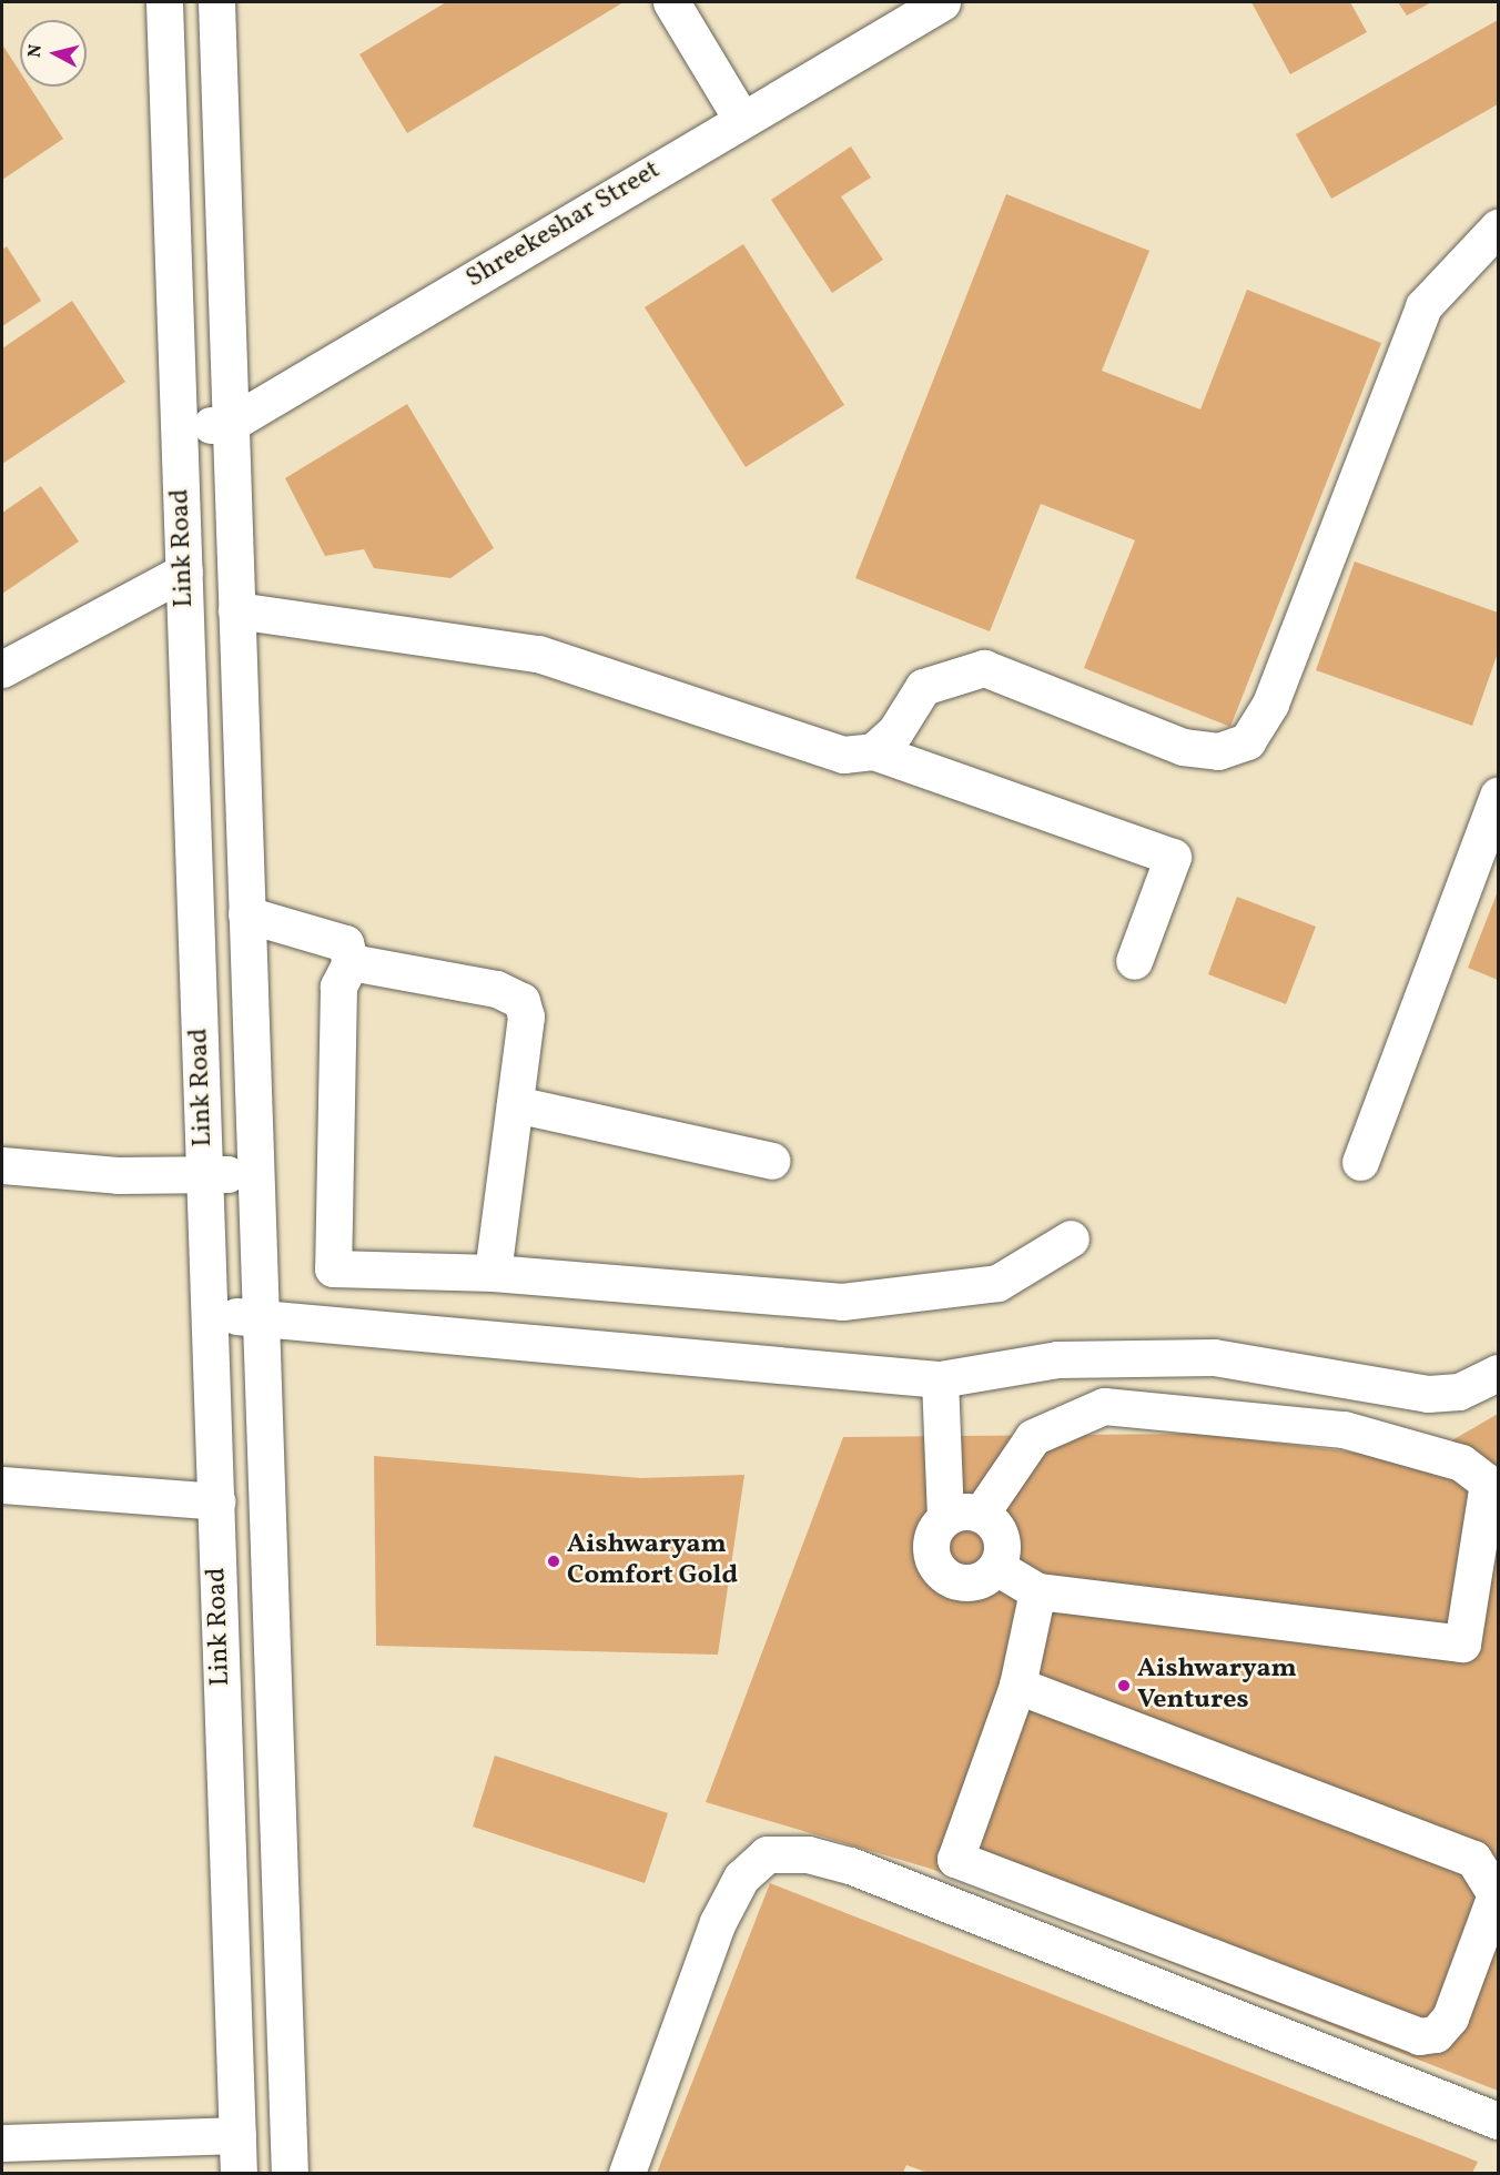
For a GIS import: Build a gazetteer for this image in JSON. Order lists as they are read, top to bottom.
{
  "streets": {
    "street": ["Shreekeshar Street", "Link Road"]
  },
  "crossings": [
    ["Shreekeshar Street", "Link Road"]
  ],
  "places": ["Aishwaryam Comfort Gold", "Aishwaryam Ventures"],
  "north": "left"
}
